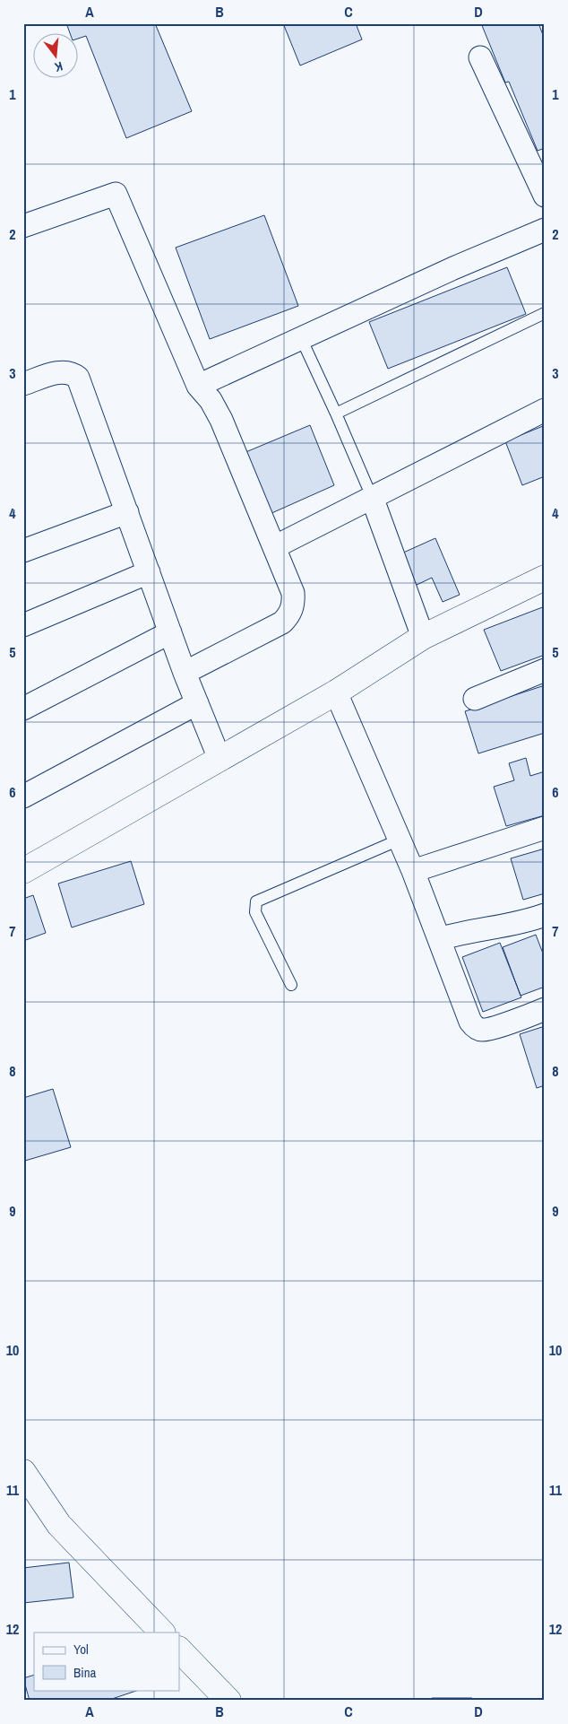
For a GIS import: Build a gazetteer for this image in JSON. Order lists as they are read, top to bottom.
{
  "legend": ["Yol", "Bina"],
  "north": "bottom",
  "grid": {
    "columns": [
      "A",
      "B",
      "C",
      "D"
    ],
    "rows": [
      "1",
      "2",
      "3",
      "4",
      "5",
      "6",
      "7",
      "8",
      "9",
      "10",
      "11",
      "12"
    ]
  }
}
